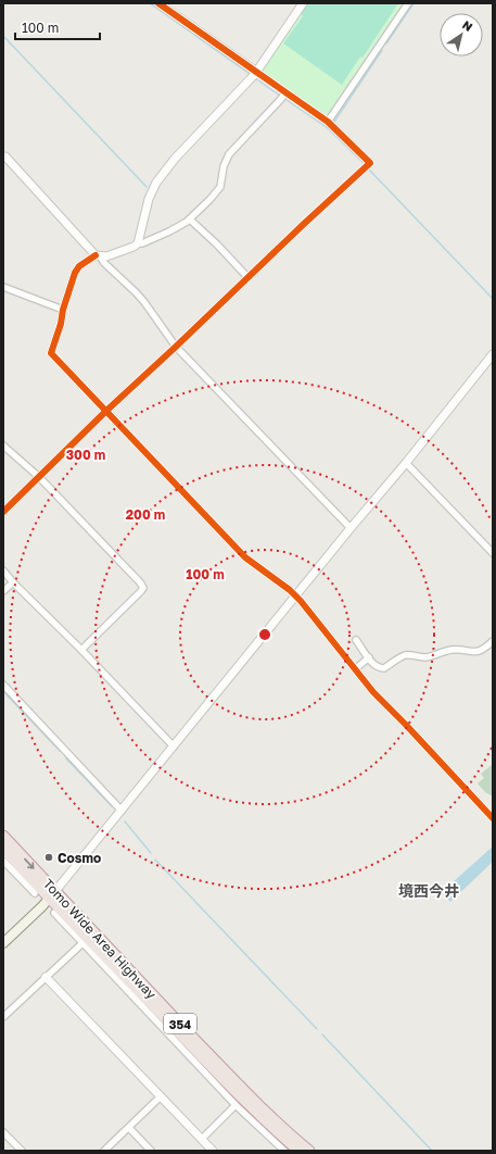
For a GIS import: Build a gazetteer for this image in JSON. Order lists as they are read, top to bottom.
{
  "streets": {
    "highway": ["Tomo Wide Area Highway", "354"]
  },
  "districts": ["境西今井"],
  "places": ["Cosmo"],
  "scale_bar": "100 m",
  "north": "top right",
  "rings": ["300 m", "200 m", "100 m"]
}
